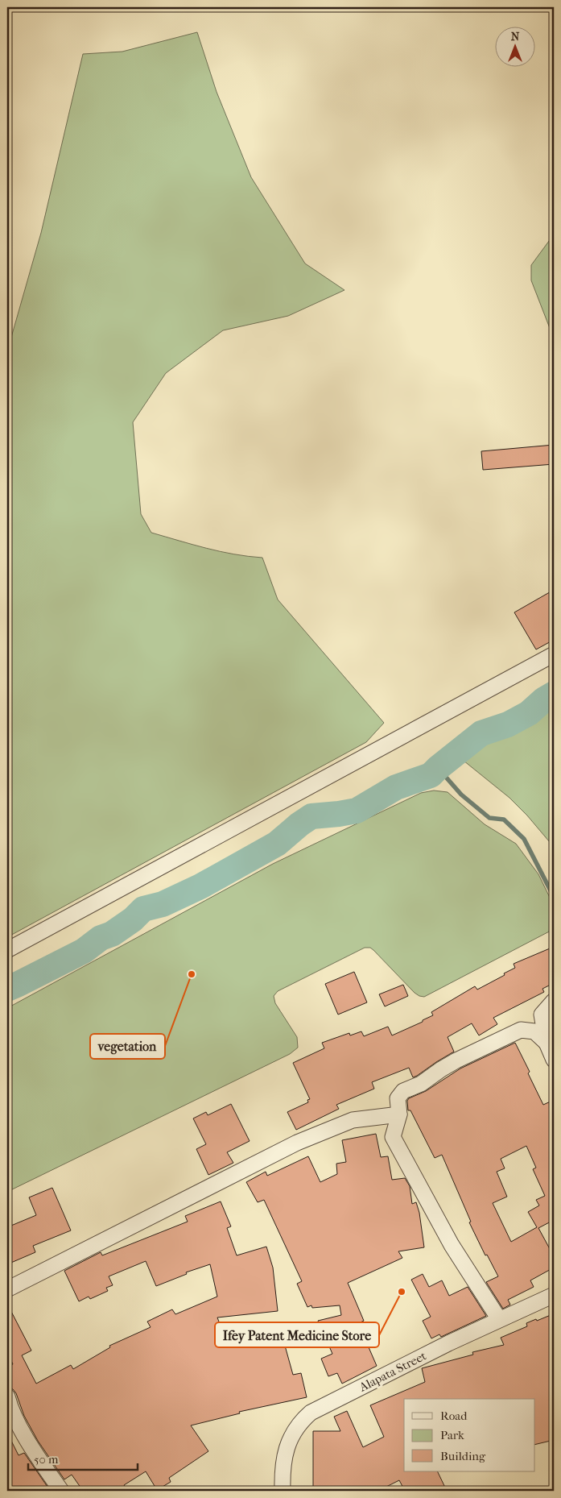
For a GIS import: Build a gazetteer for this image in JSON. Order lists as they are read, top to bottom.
{
  "streets": {
    "street": ["Alapata Street"]
  },
  "places": ["vegetation", "Ifey Patent Medicine Store"],
  "legend": ["Road", "Park", "Building"],
  "scale_bar": "50 m",
  "north": "top"
}
